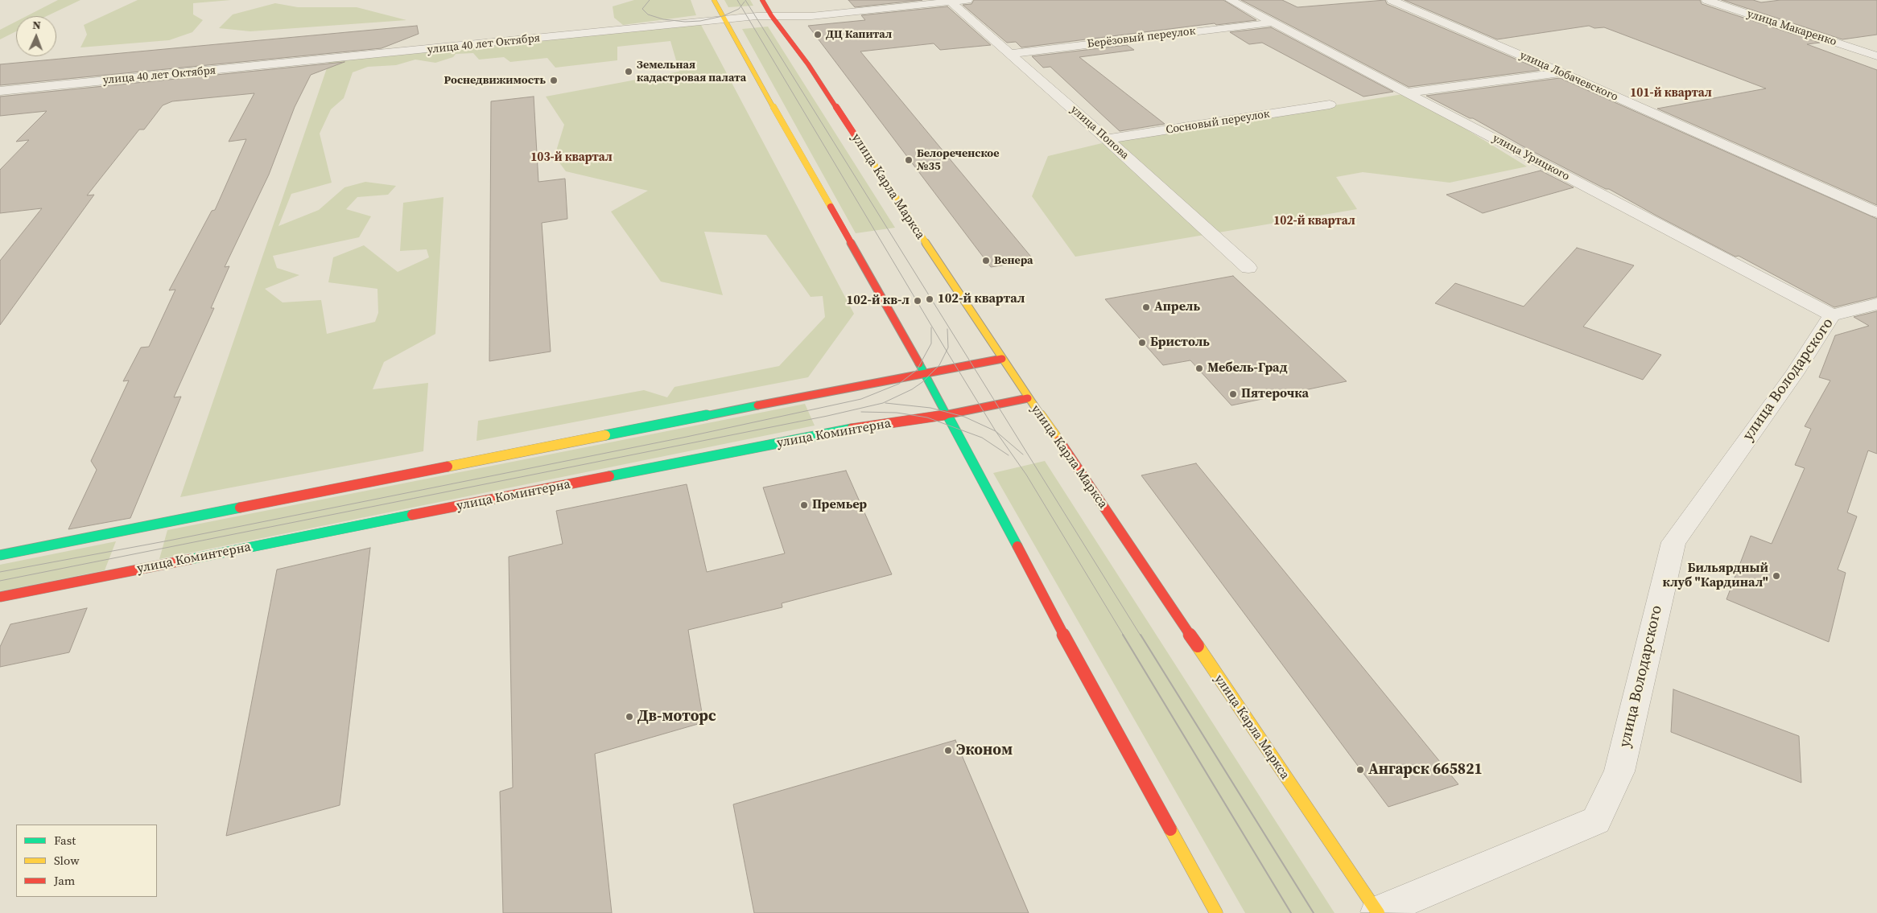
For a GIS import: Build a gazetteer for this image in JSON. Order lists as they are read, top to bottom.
{
  "streets": {
    "street": [
      "улица Макаренко",
      "Берёзовый переулок",
      "улица 40 лет Октября",
      "улица Лобачевского",
      "Сосновый переулок",
      "улица Попова",
      "улица Урицкого",
      "улица Карла Маркса",
      "улица Володарского",
      "улица Коминтерна"
    ]
  },
  "crossings": [
    ["Берёзовый переулок", "улица Попова"],
    ["Берёзовый переулок", "улица Урицкого"],
    ["улица 40 лет Октября", "улица Попова"],
    ["улица 40 лет Октября", "улица Карла Маркса"],
    ["Сосновый переулок", "улица Попова"],
    ["улица Урицкого", "улица Володарского"],
    ["улица Карла Маркса", "улица Володарского"],
    ["улица Карла Маркса", "улица Коминтерна"]
  ],
  "districts": ["101-й квартал", "103-й квартал", "102-й квартал"],
  "places": [
    "ДЦ Капитал",
    "Земельная кадастровая палата",
    "Роснедвижимость",
    "Белореченское №35",
    "Венера",
    "102-й квартал",
    "102-й кв-л",
    "Апрель",
    "Бристоль",
    "Мебель-Град",
    "Пятерочка",
    "Премьер",
    "Бильярдный клуб \"Кардинал\"",
    "Дв-моторс",
    "Эконом",
    "Ангарск 665821"
  ],
  "legend": ["Fast", "Slow", "Jam"],
  "north": "top"
}
